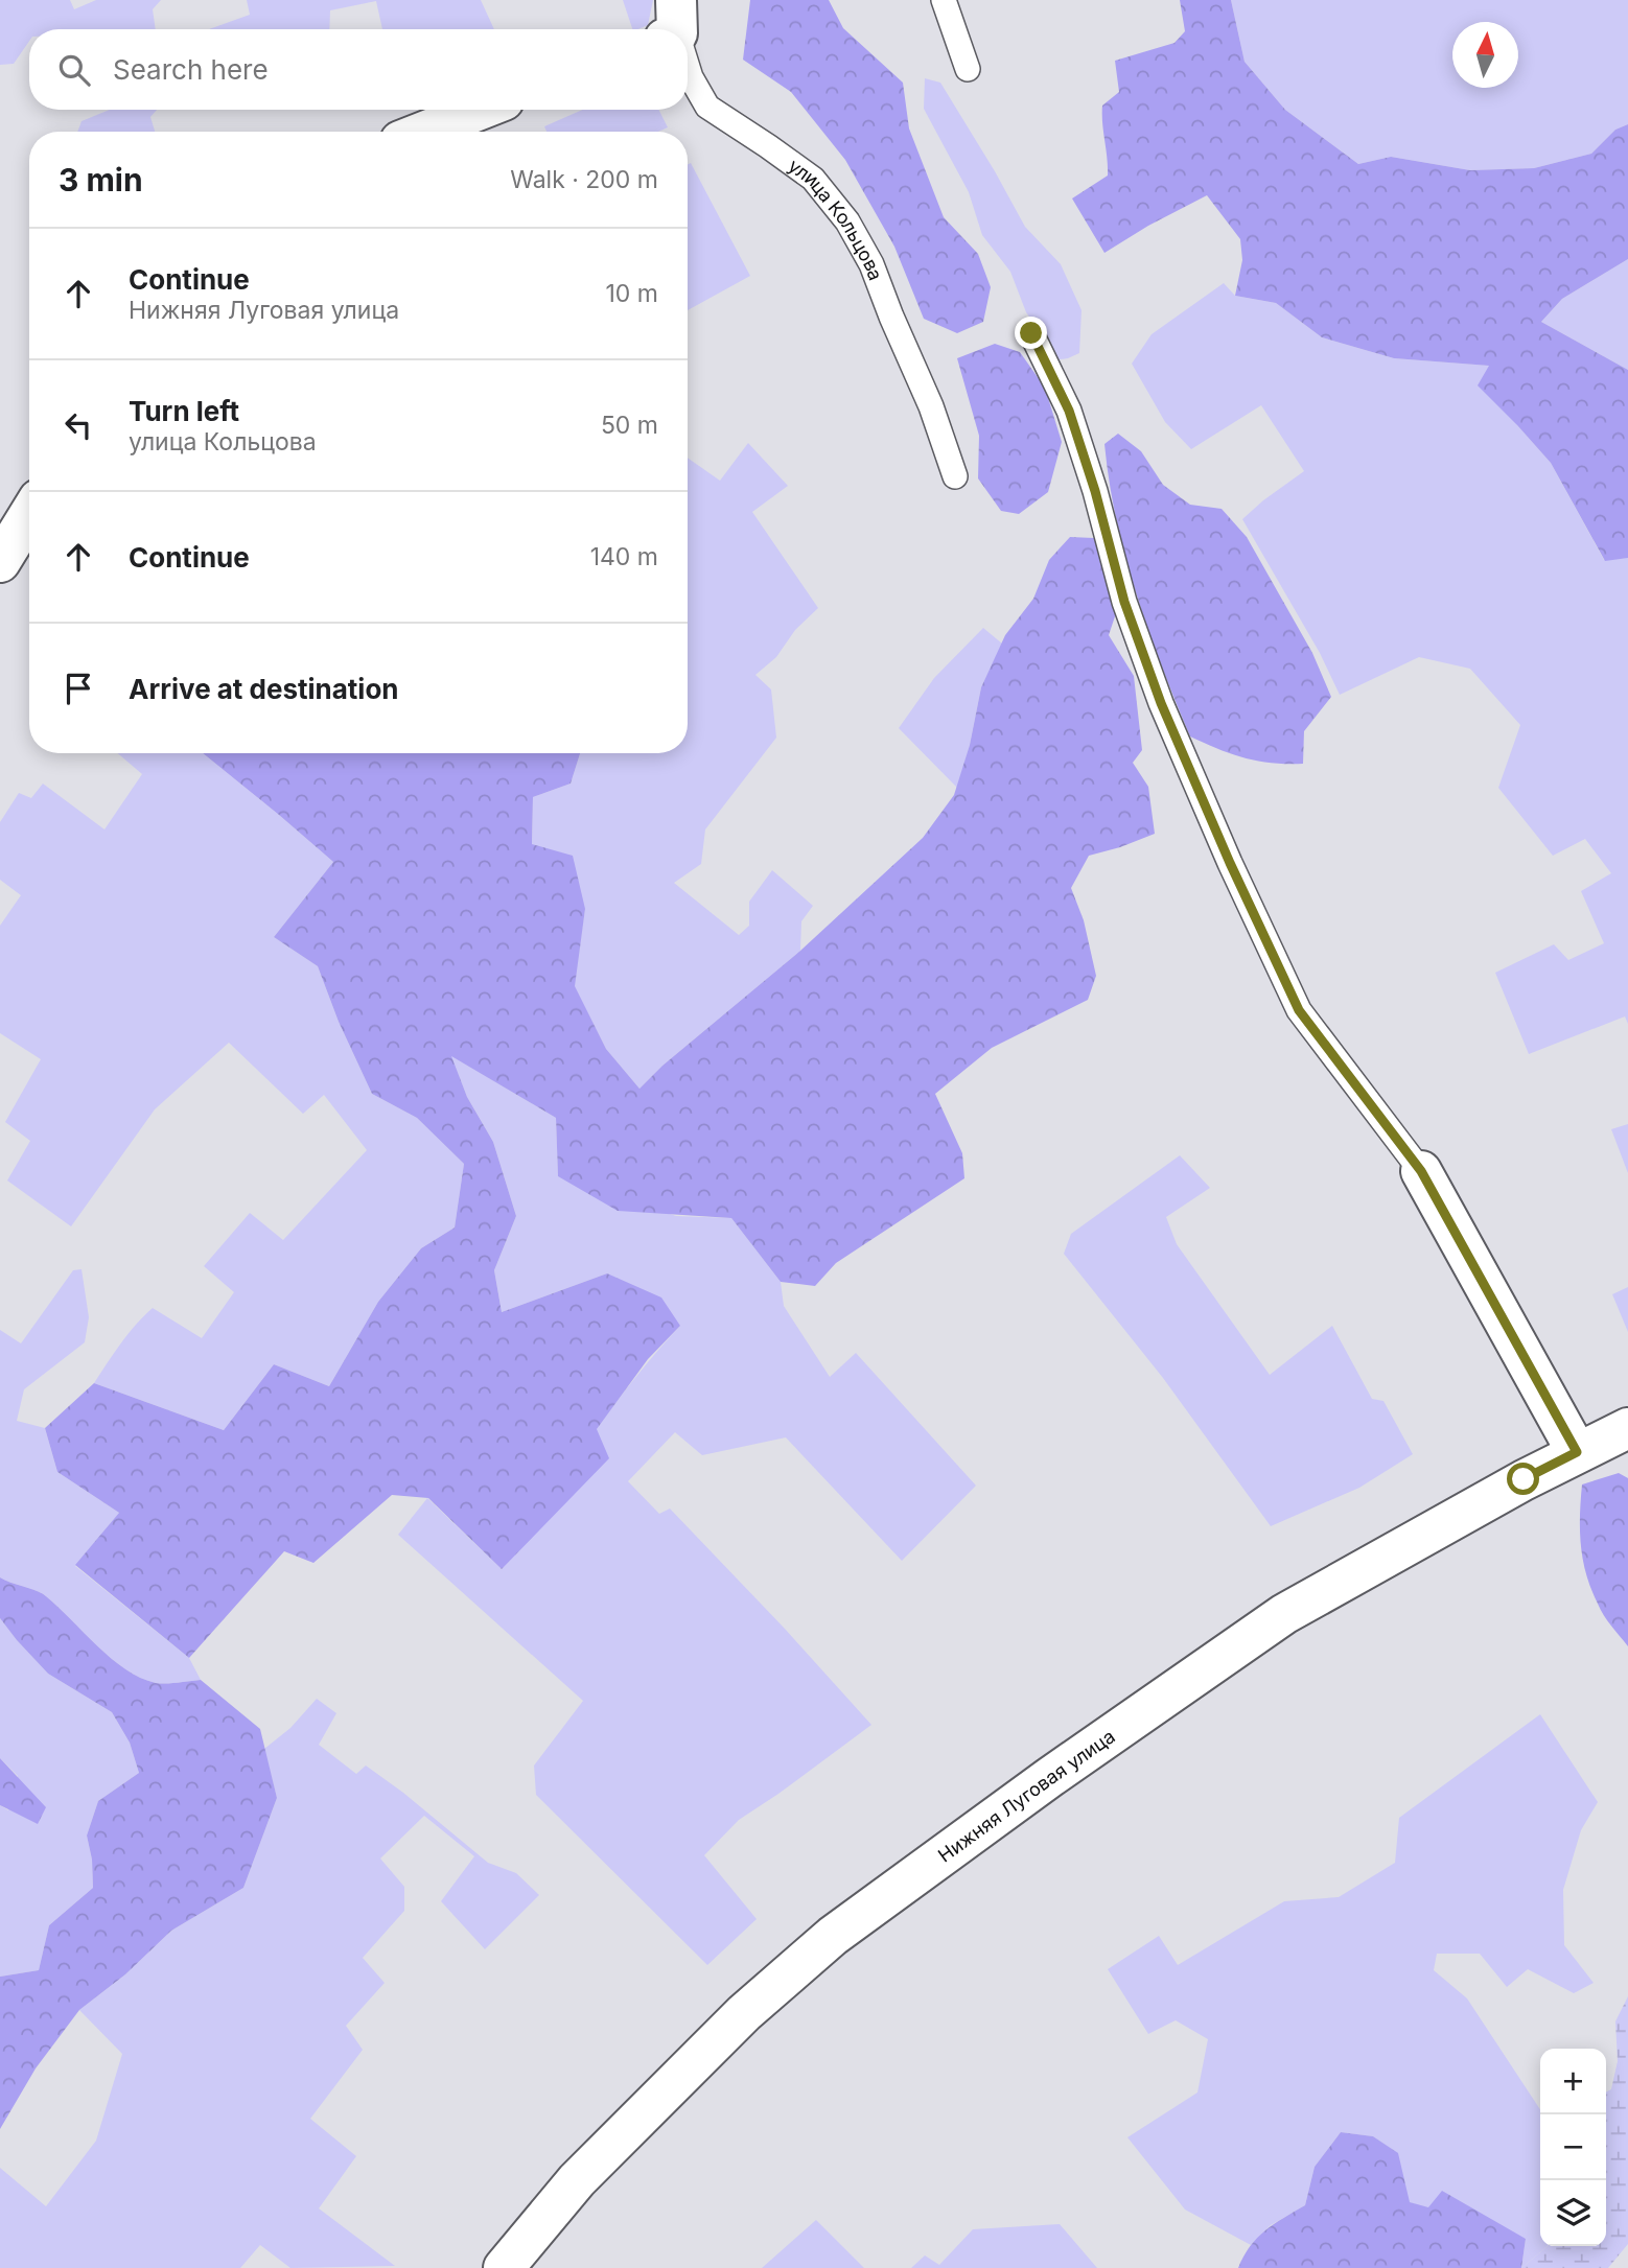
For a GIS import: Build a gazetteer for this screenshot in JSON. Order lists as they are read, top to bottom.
{
  "streets": {
    "street": ["Нижняя Луговая улица"],
    "lane": ["улица Кольцова"]
  },
  "north": "top",
  "page": {
    "search": "Search here",
    "heading": ["3 min", "Walk · 200 m"],
    "list": [
      ["Continue", "Нижняя Луговая улица", "10 m"],
      ["Turn left", "улица Кольцова", "50 m"],
      ["Continue", "140 m"],
      "Arrive at destination"
    ],
    "map_buttons": ["+", "−"]
  }
}
